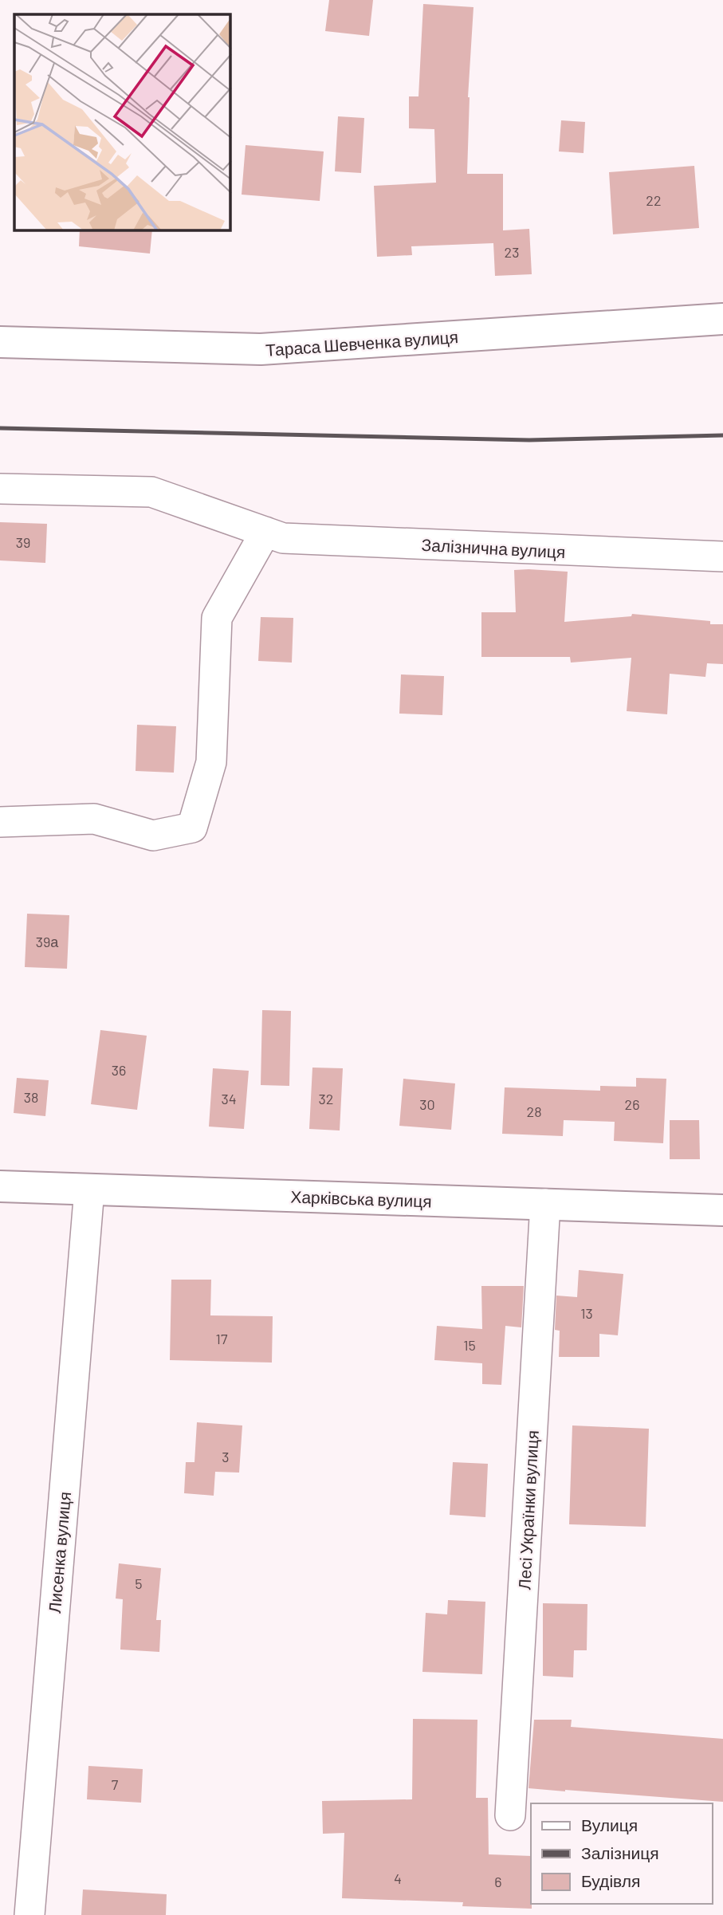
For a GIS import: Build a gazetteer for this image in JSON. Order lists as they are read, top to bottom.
{
  "streets": {
    "street": [
      "Тараса Шевченка вулиця",
      "Залізнична вулиця",
      "Харківська вулиця",
      "Лесі Українки вулиця",
      "Лисенка вулиця"
    ]
  },
  "crossings": [
    ["Харківська вулиця", "Лесі Українки вулиця"],
    ["Харківська вулиця", "Лисенка вулиця"]
  ],
  "house_numbers": [
    "22",
    "23",
    "39",
    "39а",
    "36",
    "38",
    "34",
    "32",
    "30",
    "26",
    "28",
    "13",
    "17",
    "15",
    "3",
    "5",
    "7",
    "4",
    "6"
  ],
  "legend": ["Вулиця", "Залізниця", "Будівля"]
}
